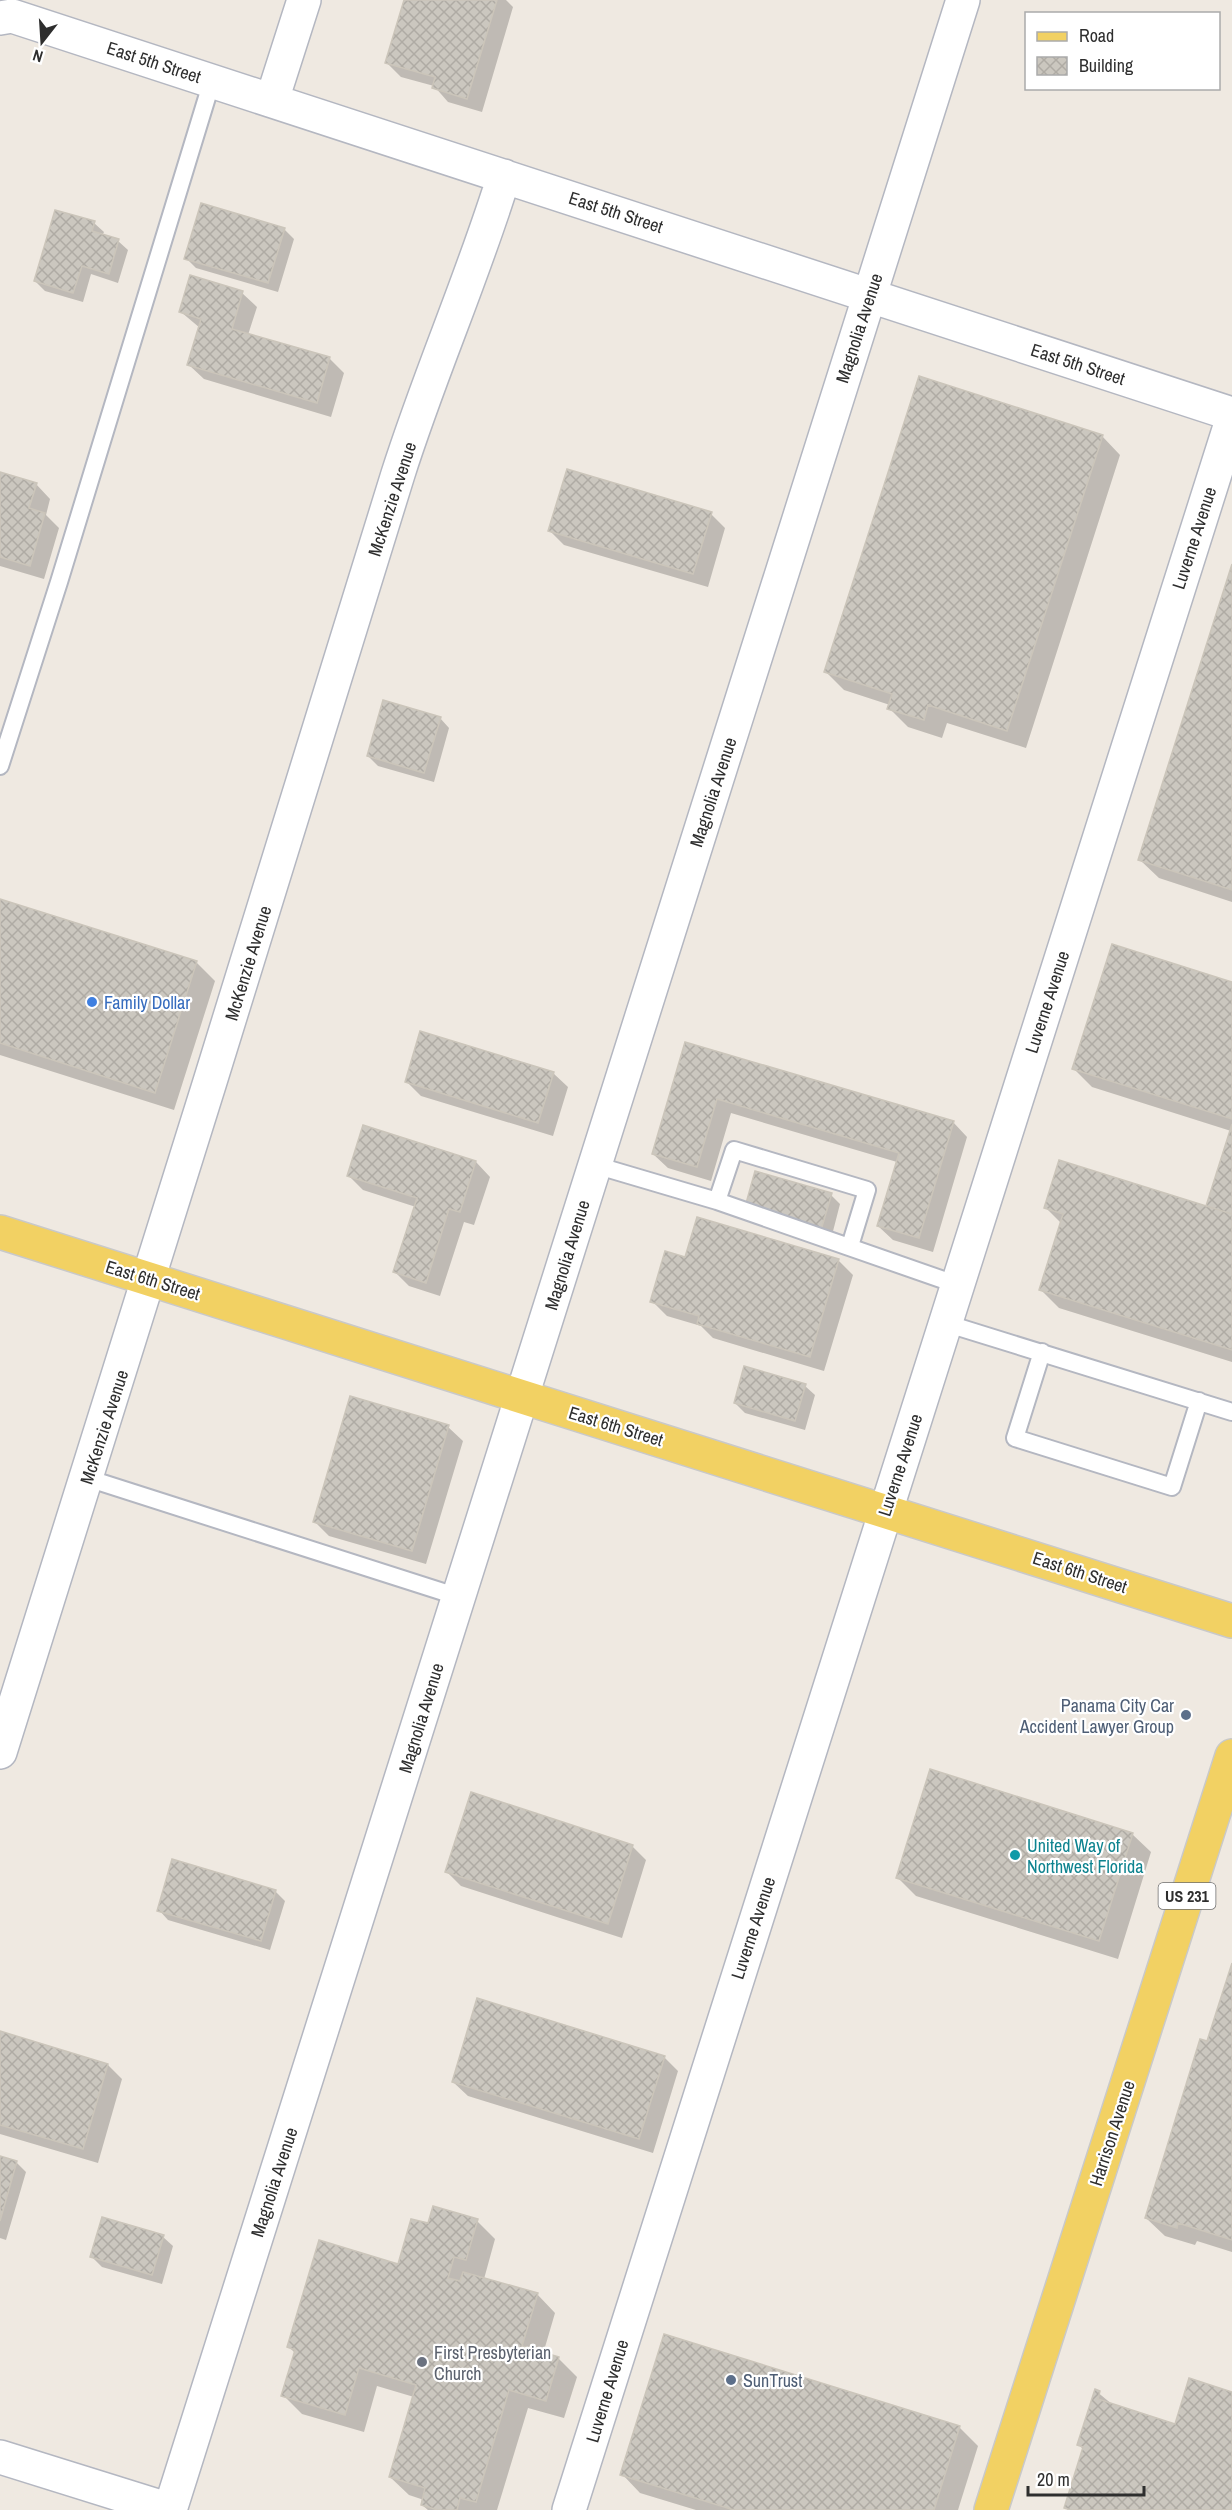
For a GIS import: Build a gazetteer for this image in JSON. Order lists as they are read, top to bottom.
{
  "streets": {
    "main road": ["East 6th Street", "US 231", "Harrison Avenue"],
    "street": [
      "East 5th Street",
      "Magnolia Avenue",
      "McKenzie Avenue",
      "Luverne Avenue"
    ]
  },
  "crossings": [
    ["East 5th Street", "Magnolia Avenue"],
    ["East 5th Street", "McKenzie Avenue"],
    ["Magnolia Avenue", "East 6th Street"],
    ["McKenzie Avenue", "East 6th Street"],
    ["Luverne Avenue", "East 6th Street"]
  ],
  "places": [
    "Family Dollar",
    "Panama City Car Accident Lawyer Group",
    "United Way of Northwest Florida",
    "First Presbyterian Church",
    "SunTrust"
  ],
  "legend": ["Road", "Building"],
  "scale_bar": "20 m",
  "north": "bottom"
}
